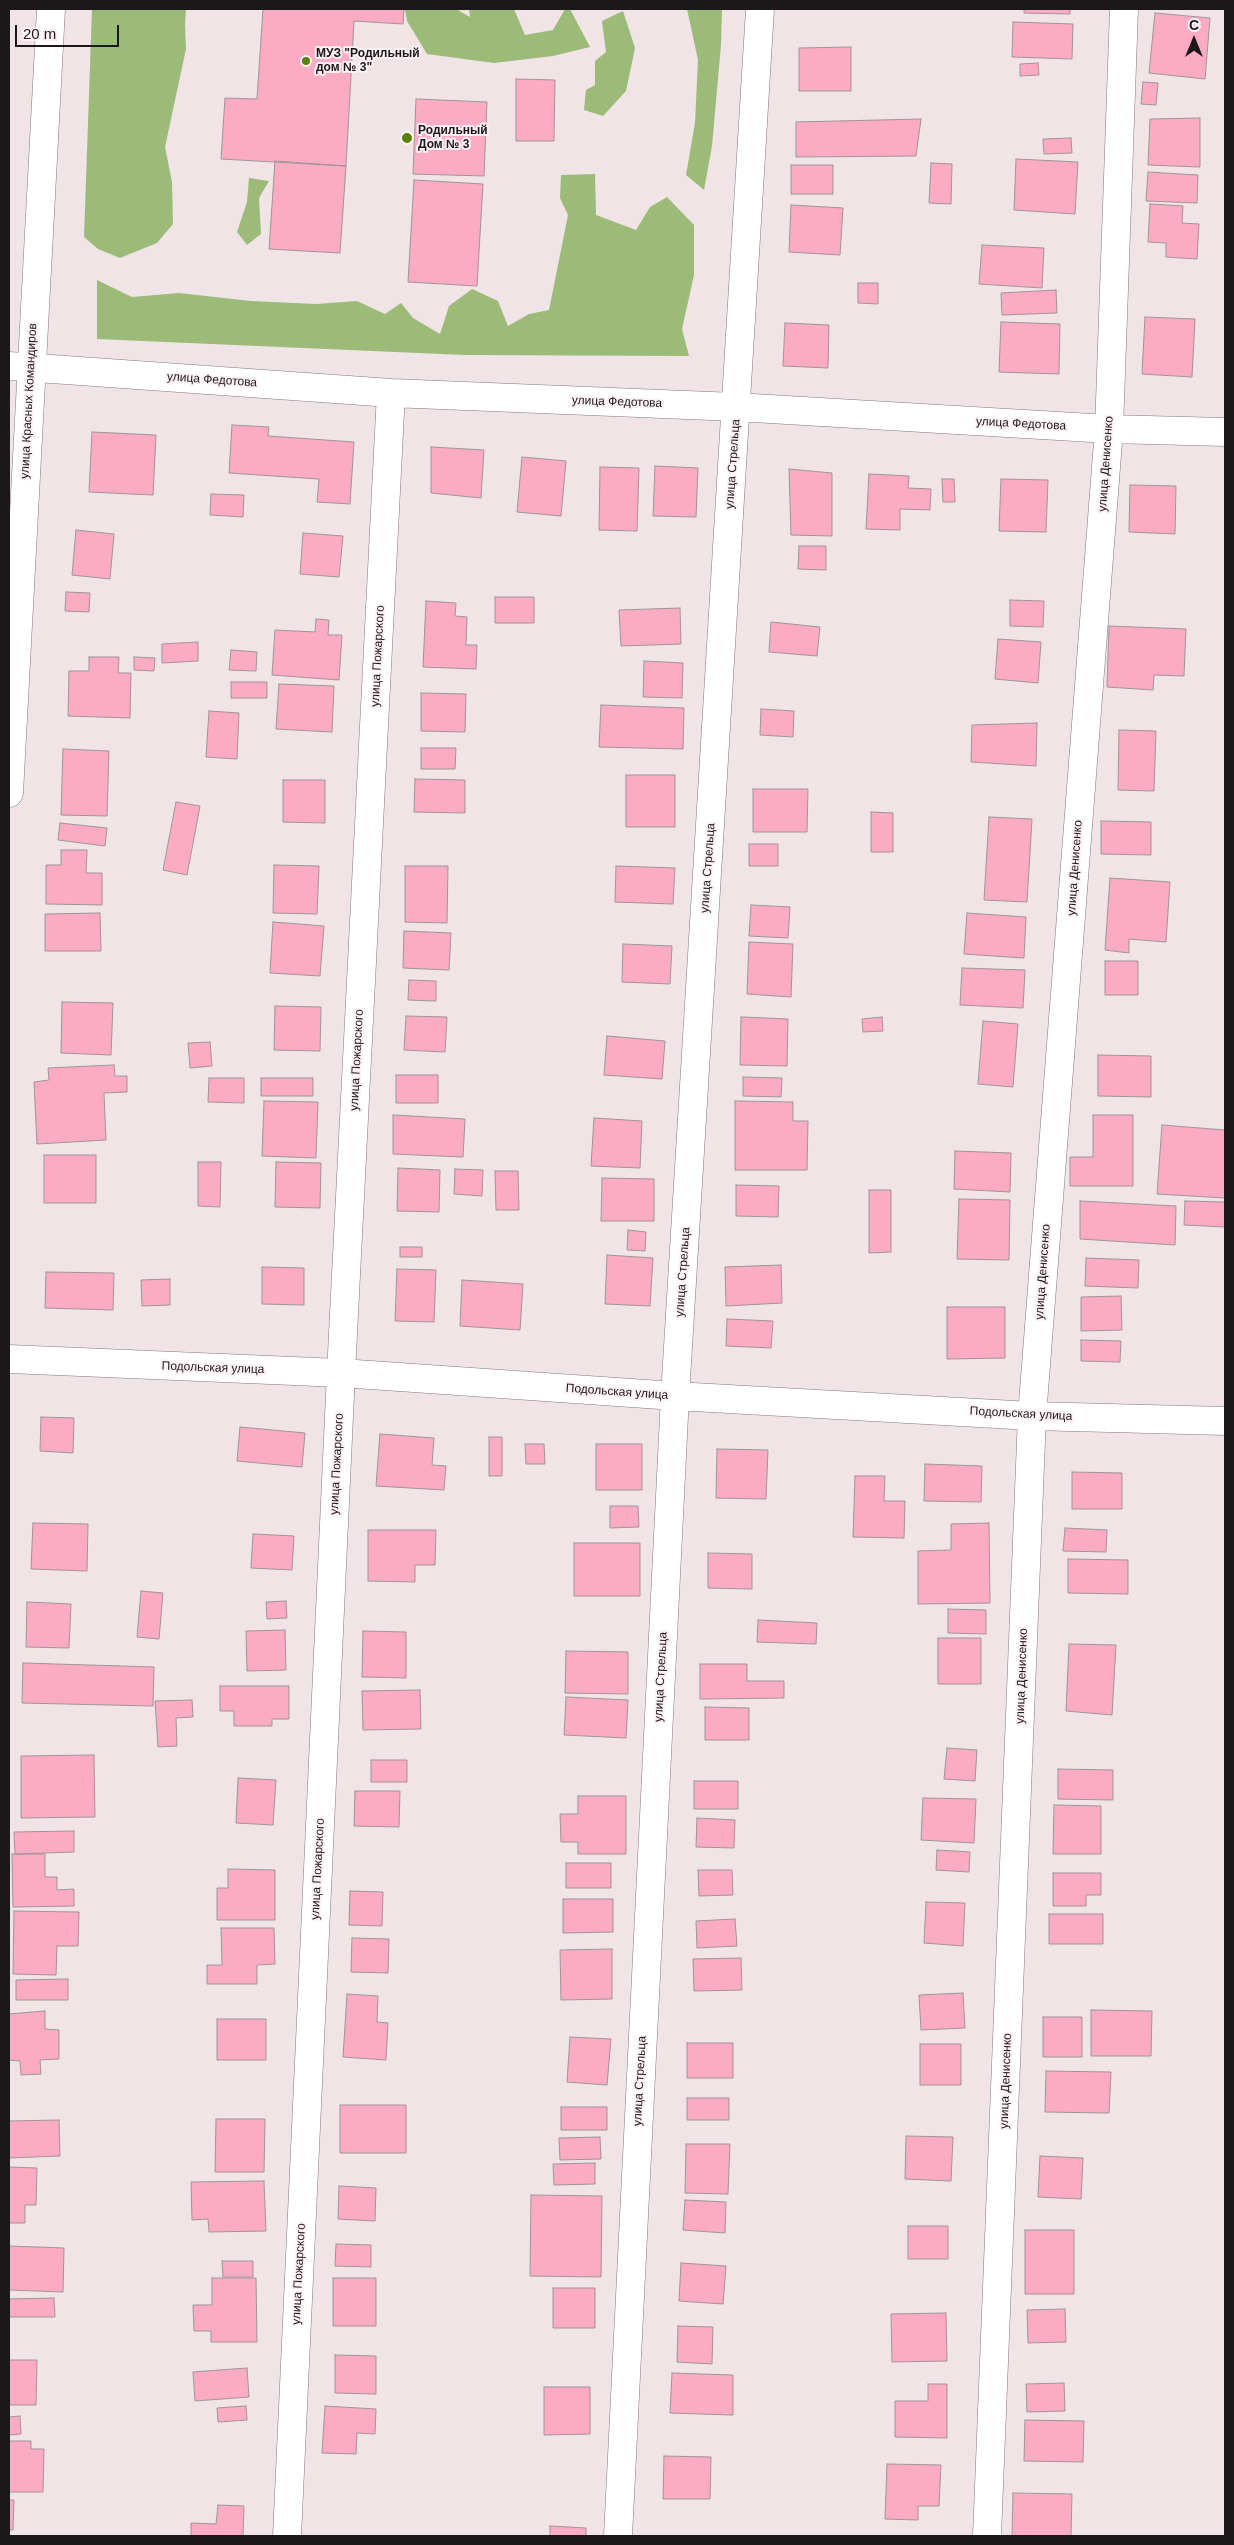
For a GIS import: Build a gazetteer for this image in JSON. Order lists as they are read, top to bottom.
{
  "streets": {
    "street": [
      "улица Федотова",
      "улица Красных Командиров",
      "улица Стрельца",
      "улица Денисенко",
      "улица Пожарского",
      "Подольская улица"
    ]
  },
  "crossings": [
    ["улица Федотова", "улица Красных Командиров"],
    ["улица Федотова", "улица Стрельца"],
    ["улица Федотова", "улица Денисенко"],
    ["улица Федотова", "улица Пожарского"],
    ["улица Стрельца", "Подольская улица"],
    ["улица Денисенко", "Подольская улица"],
    ["улица Пожарского", "Подольская улица"]
  ],
  "places": ["МУЗ \"Родильный дом № 3\"", "Родильный Дом № 3"],
  "scale_bar": "20 m",
  "north": "top"
}
